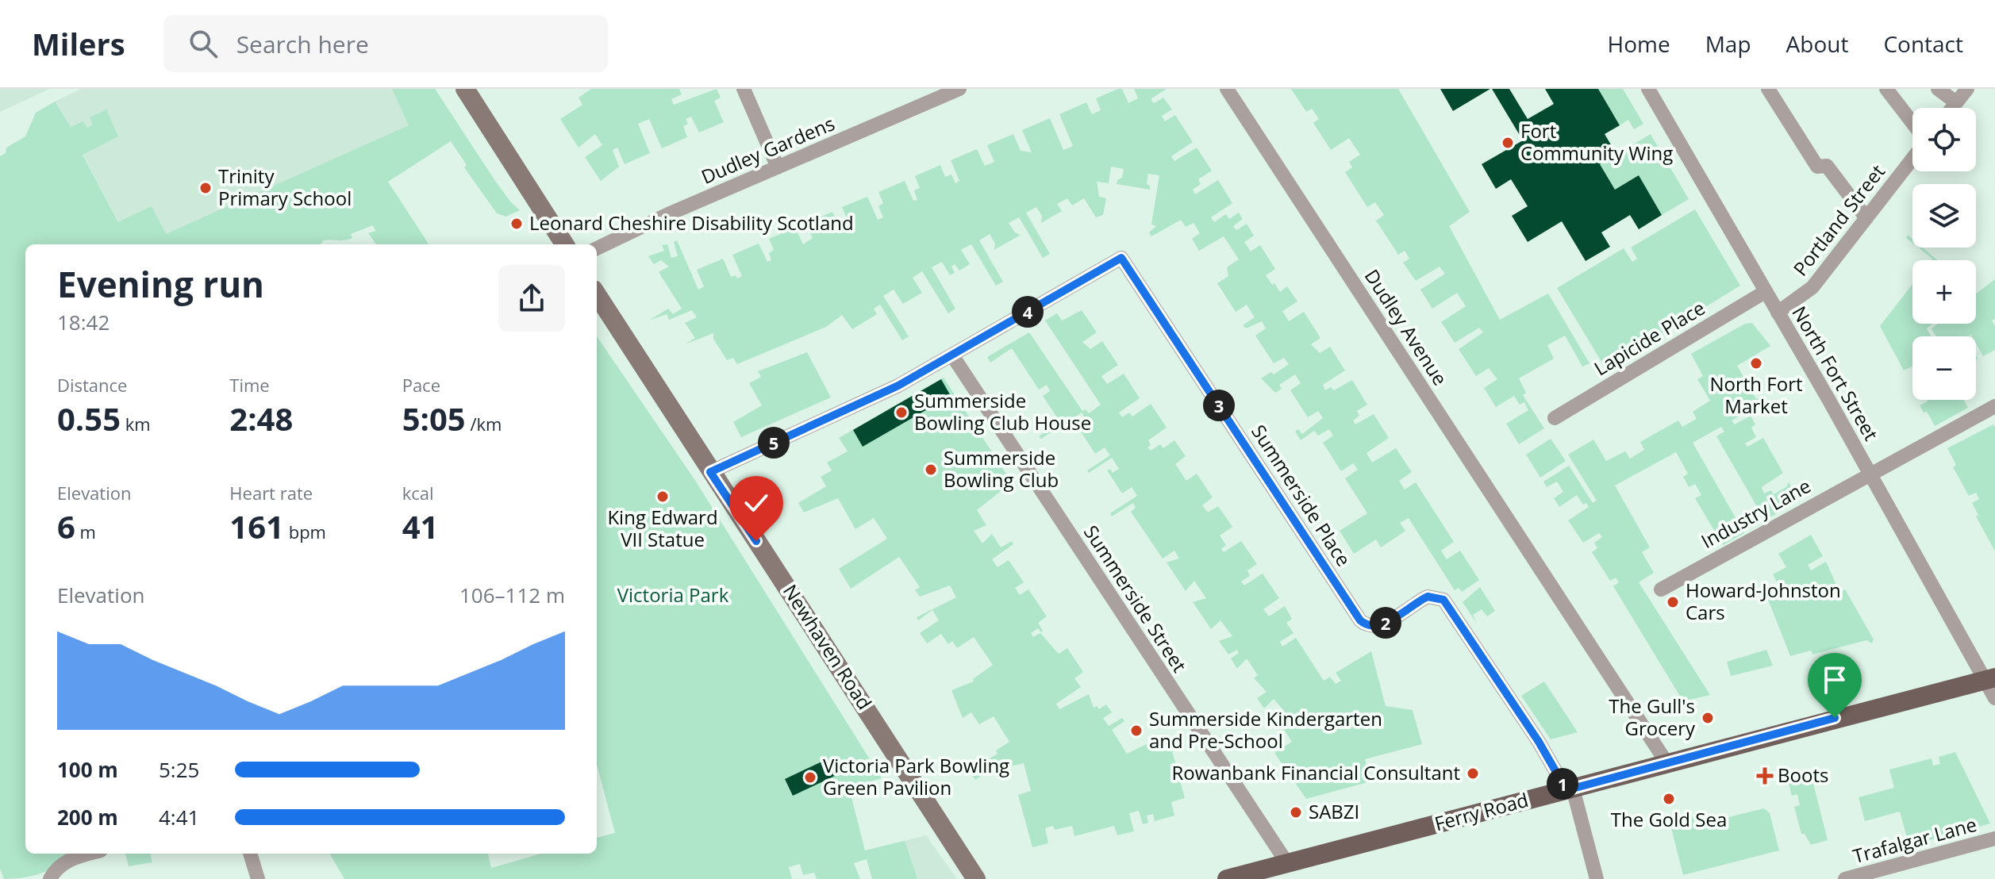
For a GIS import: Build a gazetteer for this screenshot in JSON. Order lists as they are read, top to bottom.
{
  "streets": {
    "main road": ["Ferry Road"],
    "street": [
      "Dudley Gardens",
      "Portland Street",
      "Dudley Avenue",
      "Lapicide Place",
      "North Fort Street",
      "Summerside Place",
      "Industry Lane",
      "Summerside Street",
      "Newhaven Road",
      "Trafalgar Lane"
    ]
  },
  "crossings": [
    ["Portland Street", "North Fort Street"],
    ["Dudley Avenue", "Ferry Road"],
    ["Lapicide Place", "North Fort Street"],
    ["North Fort Street", "Industry Lane"],
    ["North Fort Street", "Ferry Road"],
    ["Summerside Place", "Summerside Street"],
    ["Summerside Place", "Newhaven Road"],
    ["Summerside Place", "Ferry Road"],
    ["Summerside Street", "Ferry Road"]
  ],
  "parks": ["Victoria Park"],
  "places": {
    "other": [
      "Fort Community Wing",
      "Trinity Primary School",
      "Leonard Cheshire Disability Scotland",
      "North Fort Market",
      "Summerside Bowling Club House",
      "Summerside Bowling Club",
      "King Edward VII Statue",
      "Howard-Johnston Cars",
      "The Gull's Grocery",
      "Summerside Kindergarten and Pre-School",
      "Rowanbank Financial Consultant",
      "Victoria Park Bowling Green Pavilion",
      "The Gold Sea",
      "SABZI"
    ],
    "health": ["Boots"]
  },
  "page": {
    "header": "Milers",
    "search": "Search here",
    "nav": [
      "Home",
      "Map",
      "About",
      "Contact"
    ],
    "map_buttons": ["+", "−"],
    "heading": ["Evening run", "18:42"],
    "pins": [
      "4",
      "3",
      "5",
      "2",
      "1"
    ],
    "stats": [
      ["Distance", "0.55 km"],
      ["Time", "2:48"],
      ["Pace", "5:05 /km"],
      ["Elevation", "6 m"],
      ["Heart rate", "161 bpm"],
      ["kcal", "41"]
    ],
    "chart": ["Elevation", "106–112 m"],
    "list": [
      {
        "name": "100 m",
        "note": "5:25"
      },
      {
        "name": "200 m",
        "note": "4:41"
      }
    ]
  }
}
